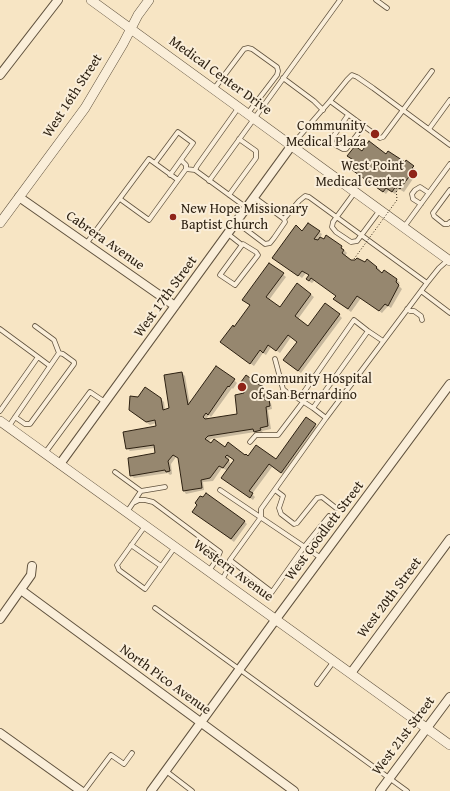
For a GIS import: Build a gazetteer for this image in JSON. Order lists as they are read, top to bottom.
{
  "streets": {
    "street": [
      "Medical Center Drive",
      "West 16th Street",
      "Cabrera Avenue",
      "West 17th Street",
      "West Goodlett Street",
      "Western Avenue",
      "West 20th Street",
      "North Pico Avenue",
      "West 21st Street"
    ]
  },
  "crossings": [
    ["Medical Center Drive", "West 16th Street"],
    ["Medical Center Drive", "West 17th Street"],
    ["West 16th Street", "Cabrera Avenue"],
    ["Cabrera Avenue", "West 17th Street"],
    ["West 17th Street", "Western Avenue"],
    ["West Goodlett Street", "Western Avenue"],
    ["West Goodlett Street", "North Pico Avenue"],
    ["Western Avenue", "West 20th Street"],
    ["Western Avenue", "West 21st Street"]
  ],
  "places": [
    "Community Medical Plaza",
    "West Point Medical Center",
    "New Hope Missionary Baptist Church",
    "Community Hospital of San Bernardino"
  ]
}
